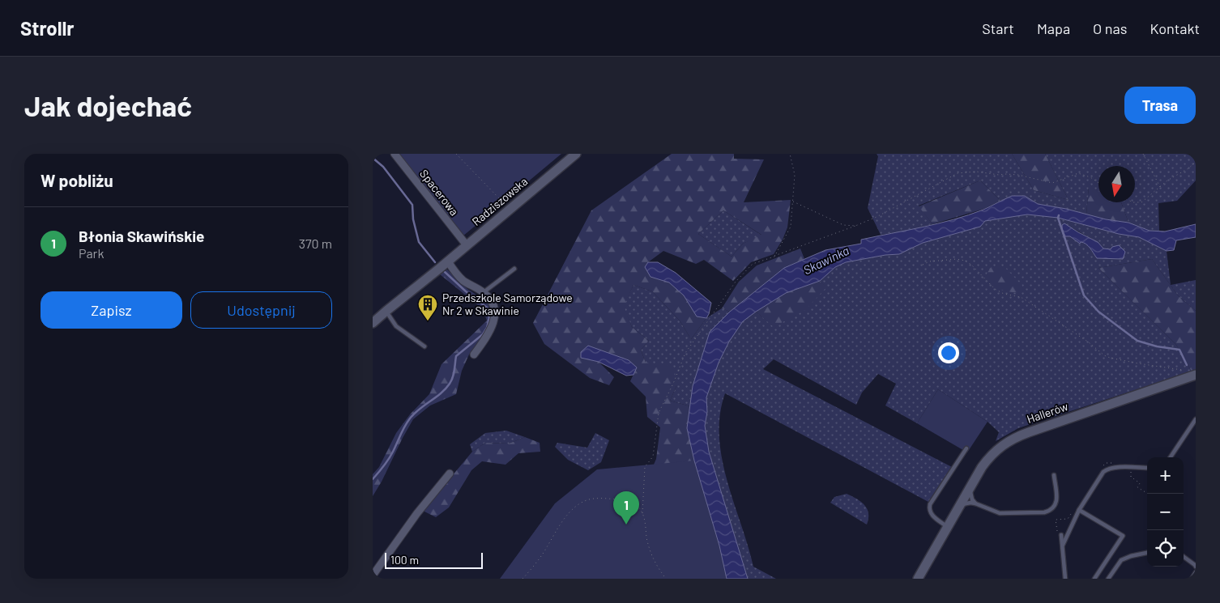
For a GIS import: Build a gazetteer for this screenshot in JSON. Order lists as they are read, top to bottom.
{
  "streets": {
    "street": ["Spacerowa", "Radziszowska", "Hallerów"]
  },
  "crossings": [
    ["Spacerowa", "Radziszowska"]
  ],
  "water": ["Skawinka"],
  "places": {
    "building": ["Przedszkole Samorządowe Nr 2 w Skawinie"]
  },
  "scale_bar": "100 m",
  "north": "bottom",
  "page": {
    "header": "Strollr",
    "nav": [
      "Start",
      "Mapa",
      "O nas",
      "Kontakt"
    ],
    "buttons": [
      "Trasa",
      ["Zapisz", "Udostępnij"]
    ],
    "title": "Jak dojechać",
    "heading": "W pobliżu",
    "list": [
      {
        "mark": "1",
        "name": "Błonia Skawińskie",
        "note": "Park",
        "value": "370 m"
      }
    ],
    "map_buttons": ["+", "−"],
    "pins": "1",
    "scale": "100 m"
  }
}
